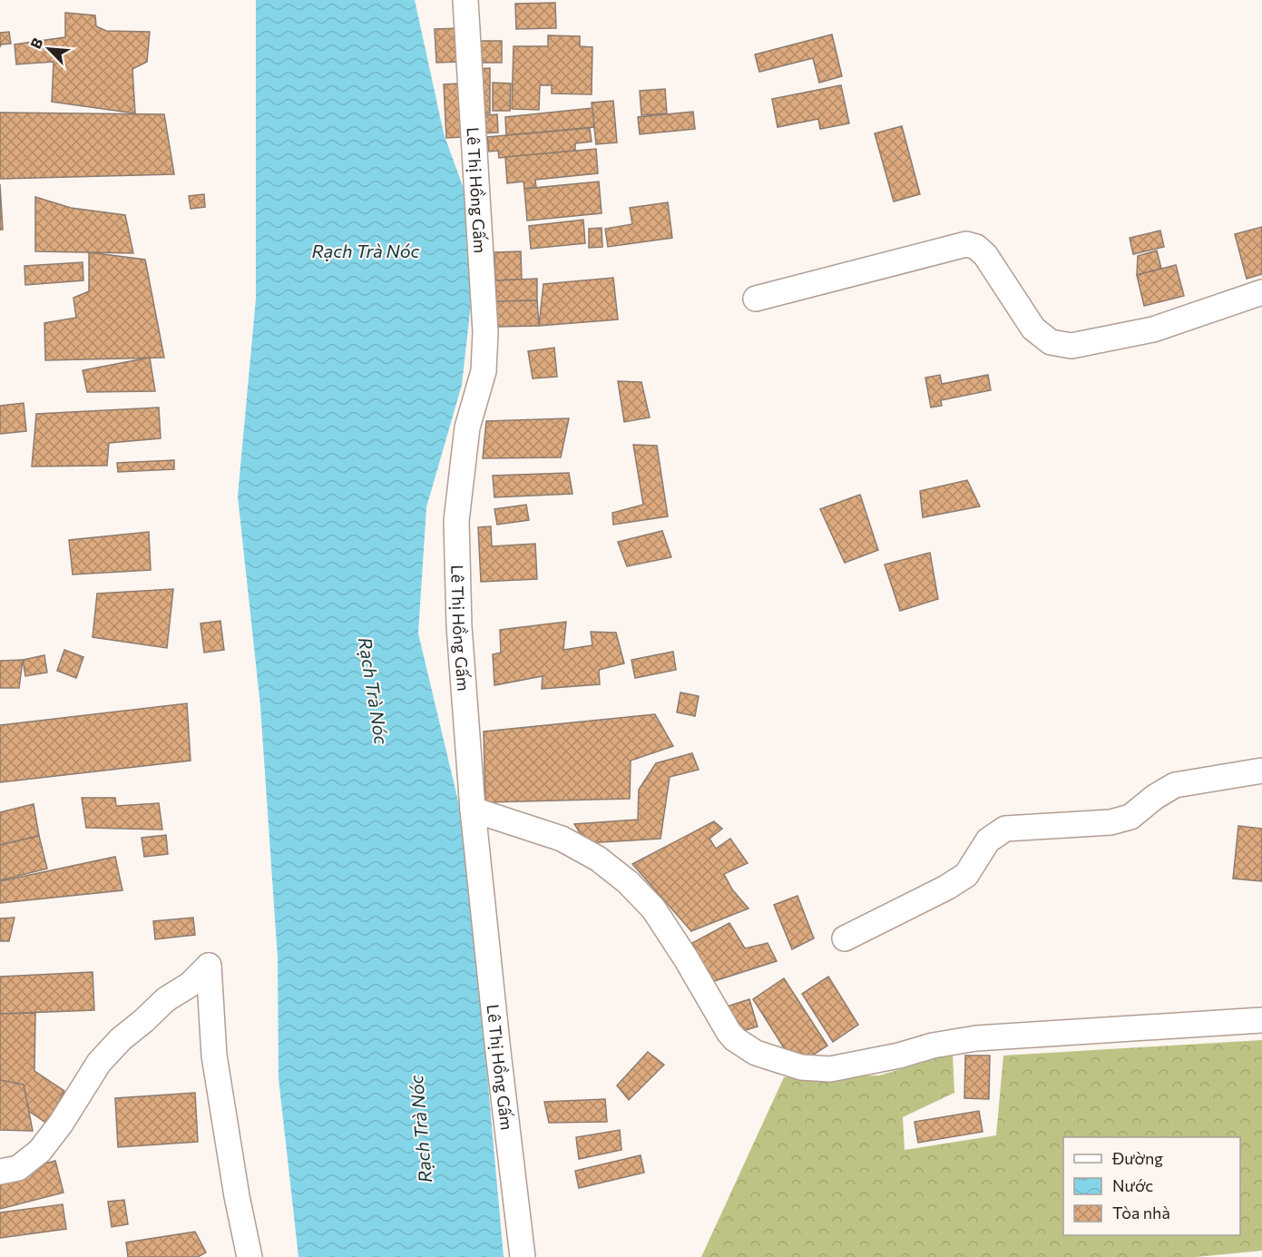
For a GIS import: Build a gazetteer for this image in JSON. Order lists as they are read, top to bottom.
{
  "streets": {
    "street": ["Lê Thị Hồng Gấm"]
  },
  "water": ["Rạch Trà Nóc"],
  "legend": ["Đường", "Nước", "Tòa nhà"],
  "north": "top left"
}
